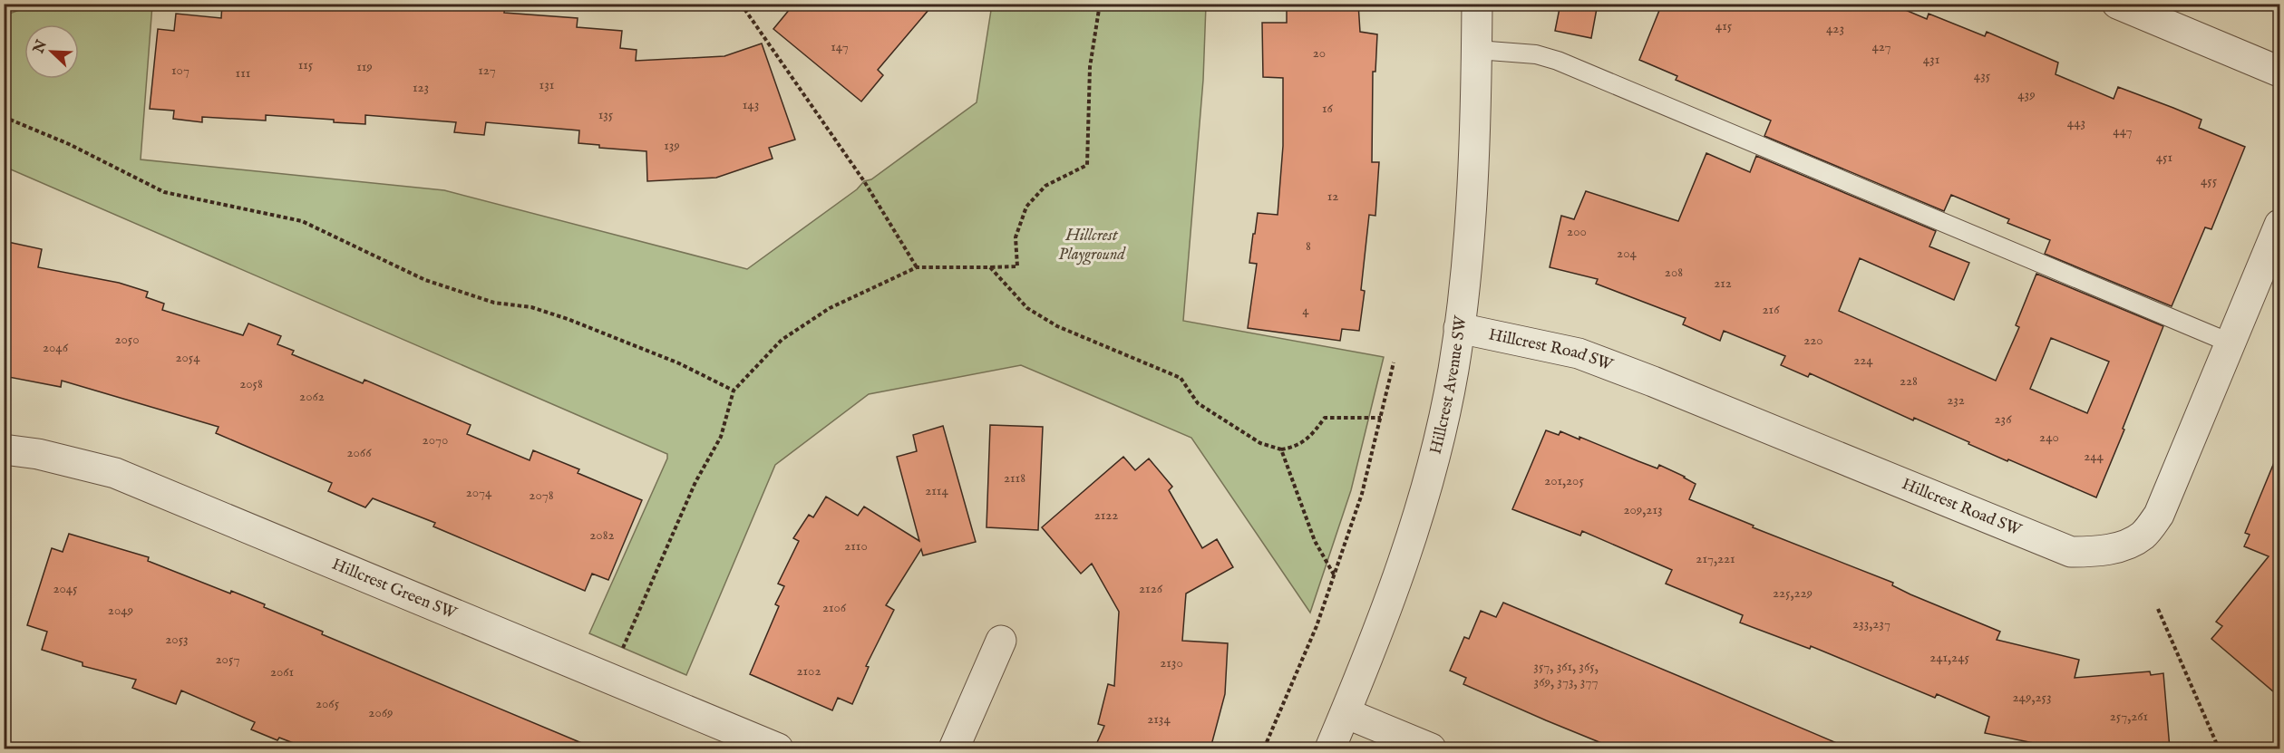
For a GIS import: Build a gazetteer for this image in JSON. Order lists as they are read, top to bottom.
{
  "streets": {
    "street": ["Hillcrest Road SW", "Hillcrest Avenue SW", "Hillcrest Green SW"]
  },
  "crossings": [
    ["Hillcrest Road SW", "Hillcrest Avenue SW"]
  ],
  "parks": ["Hillcrest Playground"],
  "house_numbers": [
    "415",
    "423",
    "147",
    "427",
    "20",
    "431",
    "115",
    "119",
    "107",
    "127",
    "111",
    "435",
    "131",
    "123",
    "439",
    "143",
    "16",
    "135",
    "443",
    "447",
    "139",
    "451",
    "455",
    "12",
    "200",
    "8",
    "204",
    "208",
    "212",
    "216",
    "4",
    "2050",
    "220",
    "2046",
    "2054",
    "224",
    "228",
    "2058",
    "2062",
    "232",
    "236",
    "240",
    "2070",
    "2066",
    "244",
    "2118",
    "201,205",
    "2114",
    "2074",
    "2078",
    "209,213",
    "2122",
    "2082",
    "2110",
    "217,221",
    "2045",
    "2126",
    "225,229",
    "2106",
    "2049",
    "233,237",
    "2053",
    "241,245",
    "2057",
    "2130",
    "357, 361, 365, 369, 373, 377",
    "2102",
    "2061",
    "249,253",
    "2065",
    "2069",
    "257,261",
    "2134"
  ],
  "north": "top left"
}
